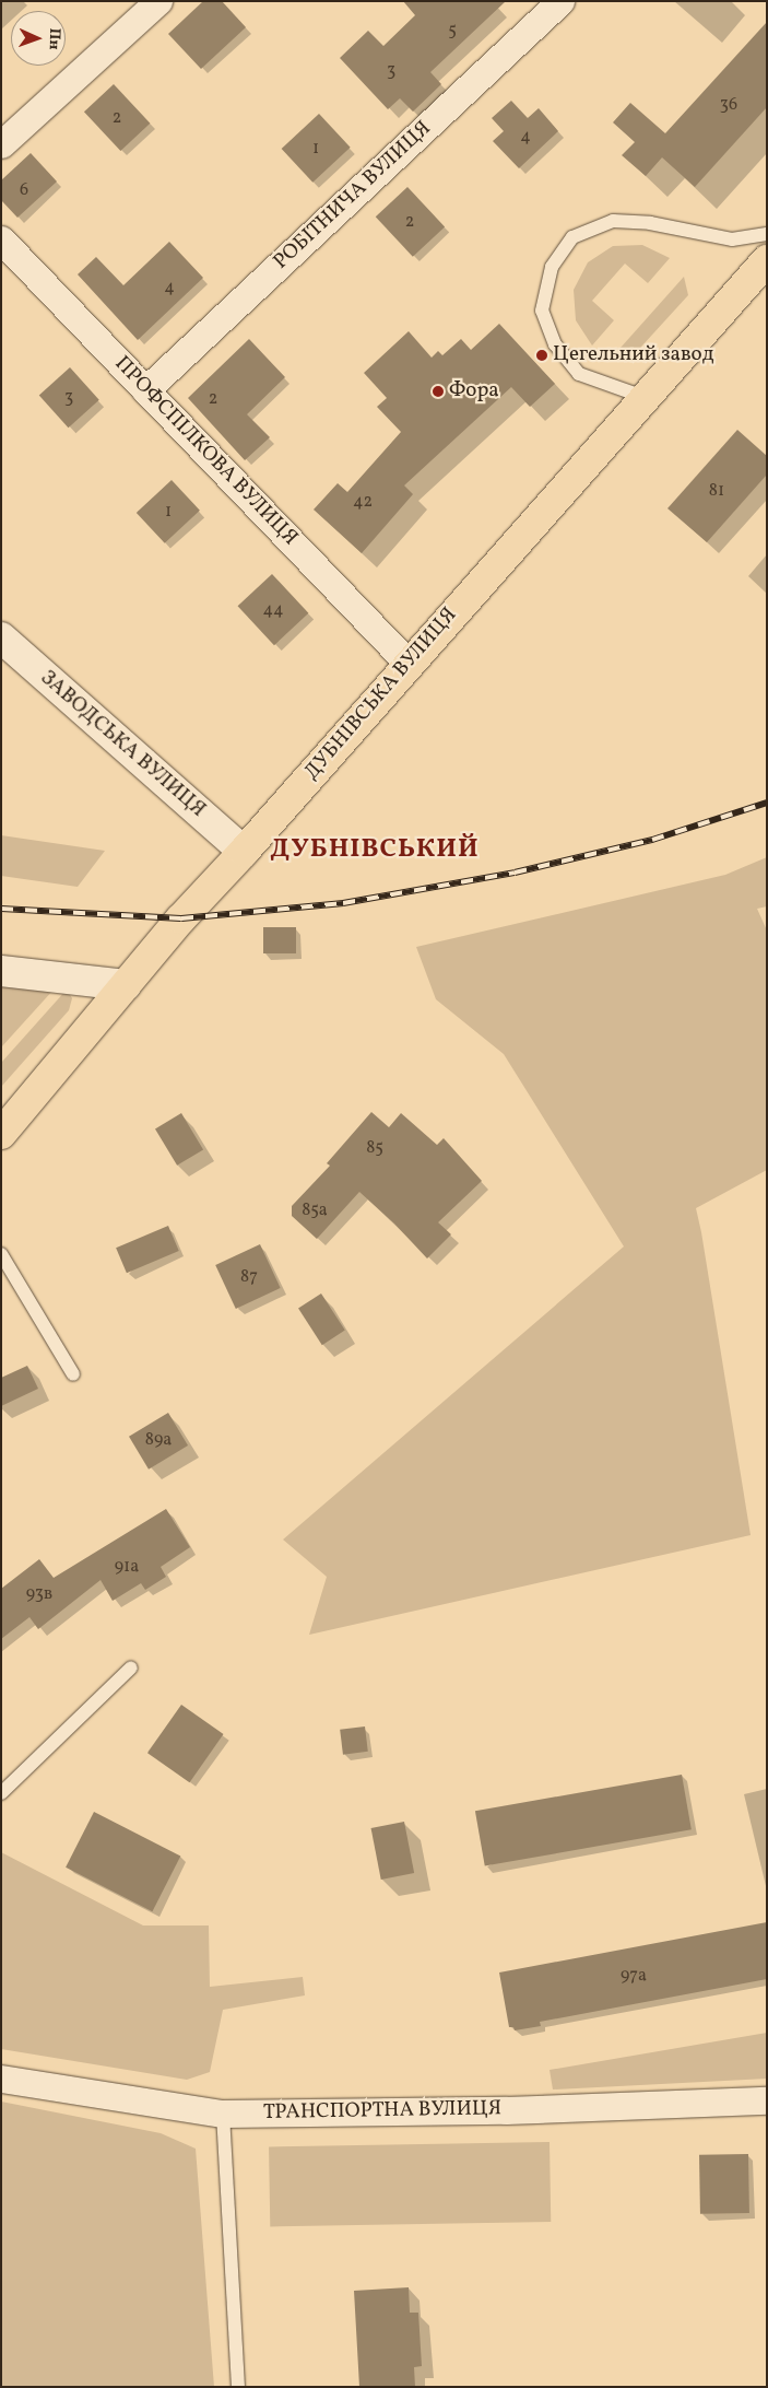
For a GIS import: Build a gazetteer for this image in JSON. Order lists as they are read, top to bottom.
{
  "streets": {
    "main road": ["ДУБНІВСЬКА ВУЛИЦЯ"],
    "street": [
      "РОБІТНИЧА ВУЛИЦЯ",
      "ПРОФСПІЛКОВА ВУЛИЦЯ",
      "ЗАВОДСЬКА ВУЛИЦЯ",
      "ТРАНСПОРТНА ВУЛИЦЯ"
    ]
  },
  "crossings": [
    ["РОБІТНИЧА ВУЛИЦЯ", "ПРОФСПІЛКОВА ВУЛИЦЯ"],
    ["ПРОФСПІЛКОВА ВУЛИЦЯ", "ДУБНІВСЬКА ВУЛИЦЯ"],
    ["ДУБНІВСЬКА ВУЛИЦЯ", "ЗАВОДСЬКА ВУЛИЦЯ"]
  ],
  "districts": ["ДУБНІВСЬКИЙ"],
  "places": ["Цегельний завод", "Фора"],
  "house_numbers": [
    "5",
    "3",
    "36",
    "2",
    "4",
    "1",
    "6",
    "2",
    "4",
    "3",
    "2",
    "81",
    "42",
    "1",
    "44",
    "85",
    "85а",
    "87",
    "89а",
    "91а",
    "93в",
    "97а"
  ],
  "north": "right"
}
